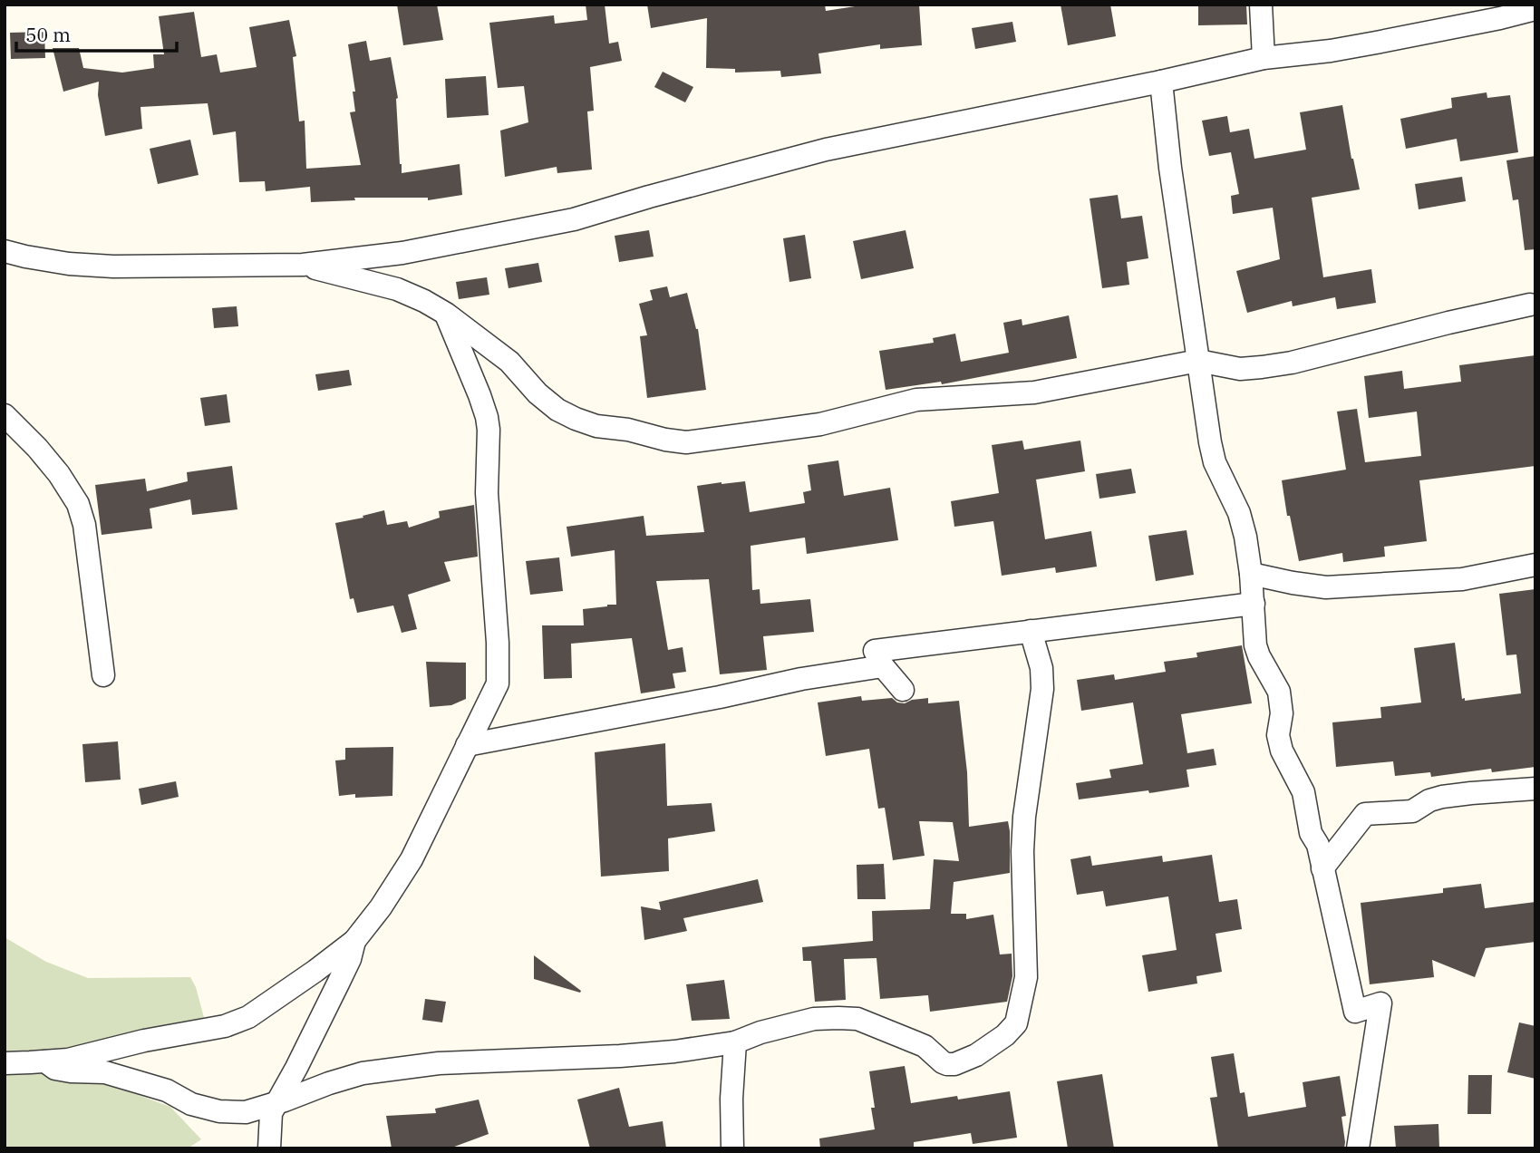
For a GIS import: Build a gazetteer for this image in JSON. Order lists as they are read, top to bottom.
{
  "scale_bar": "50 m"
}
